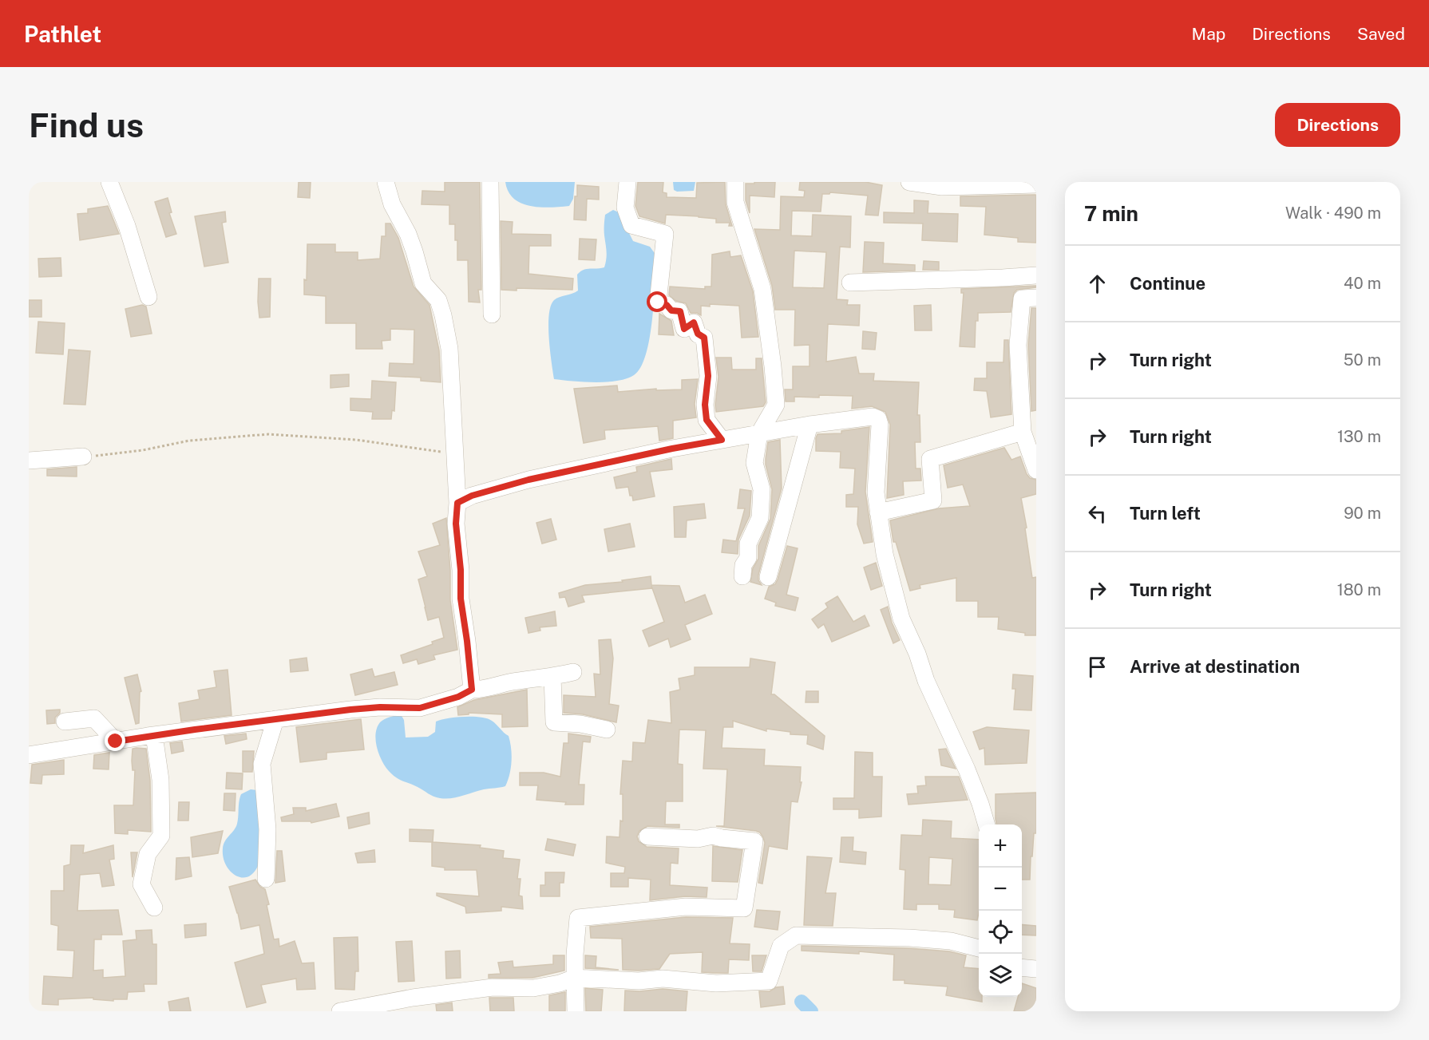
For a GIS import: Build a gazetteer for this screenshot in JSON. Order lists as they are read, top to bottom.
{
  "page": {
    "header": "Pathlet",
    "nav": ["Map", "Directions", "Saved"],
    "buttons": "Directions",
    "title": "Find us",
    "heading": ["7 min", "Walk · 490 m"],
    "list": [
      ["Continue", "40 m"],
      ["Turn right", "50 m"],
      ["Turn right", "130 m"],
      ["Turn left", "90 m"],
      ["Turn right", "180 m"],
      "Arrive at destination"
    ],
    "map_buttons": ["+", "−"]
  }
}
